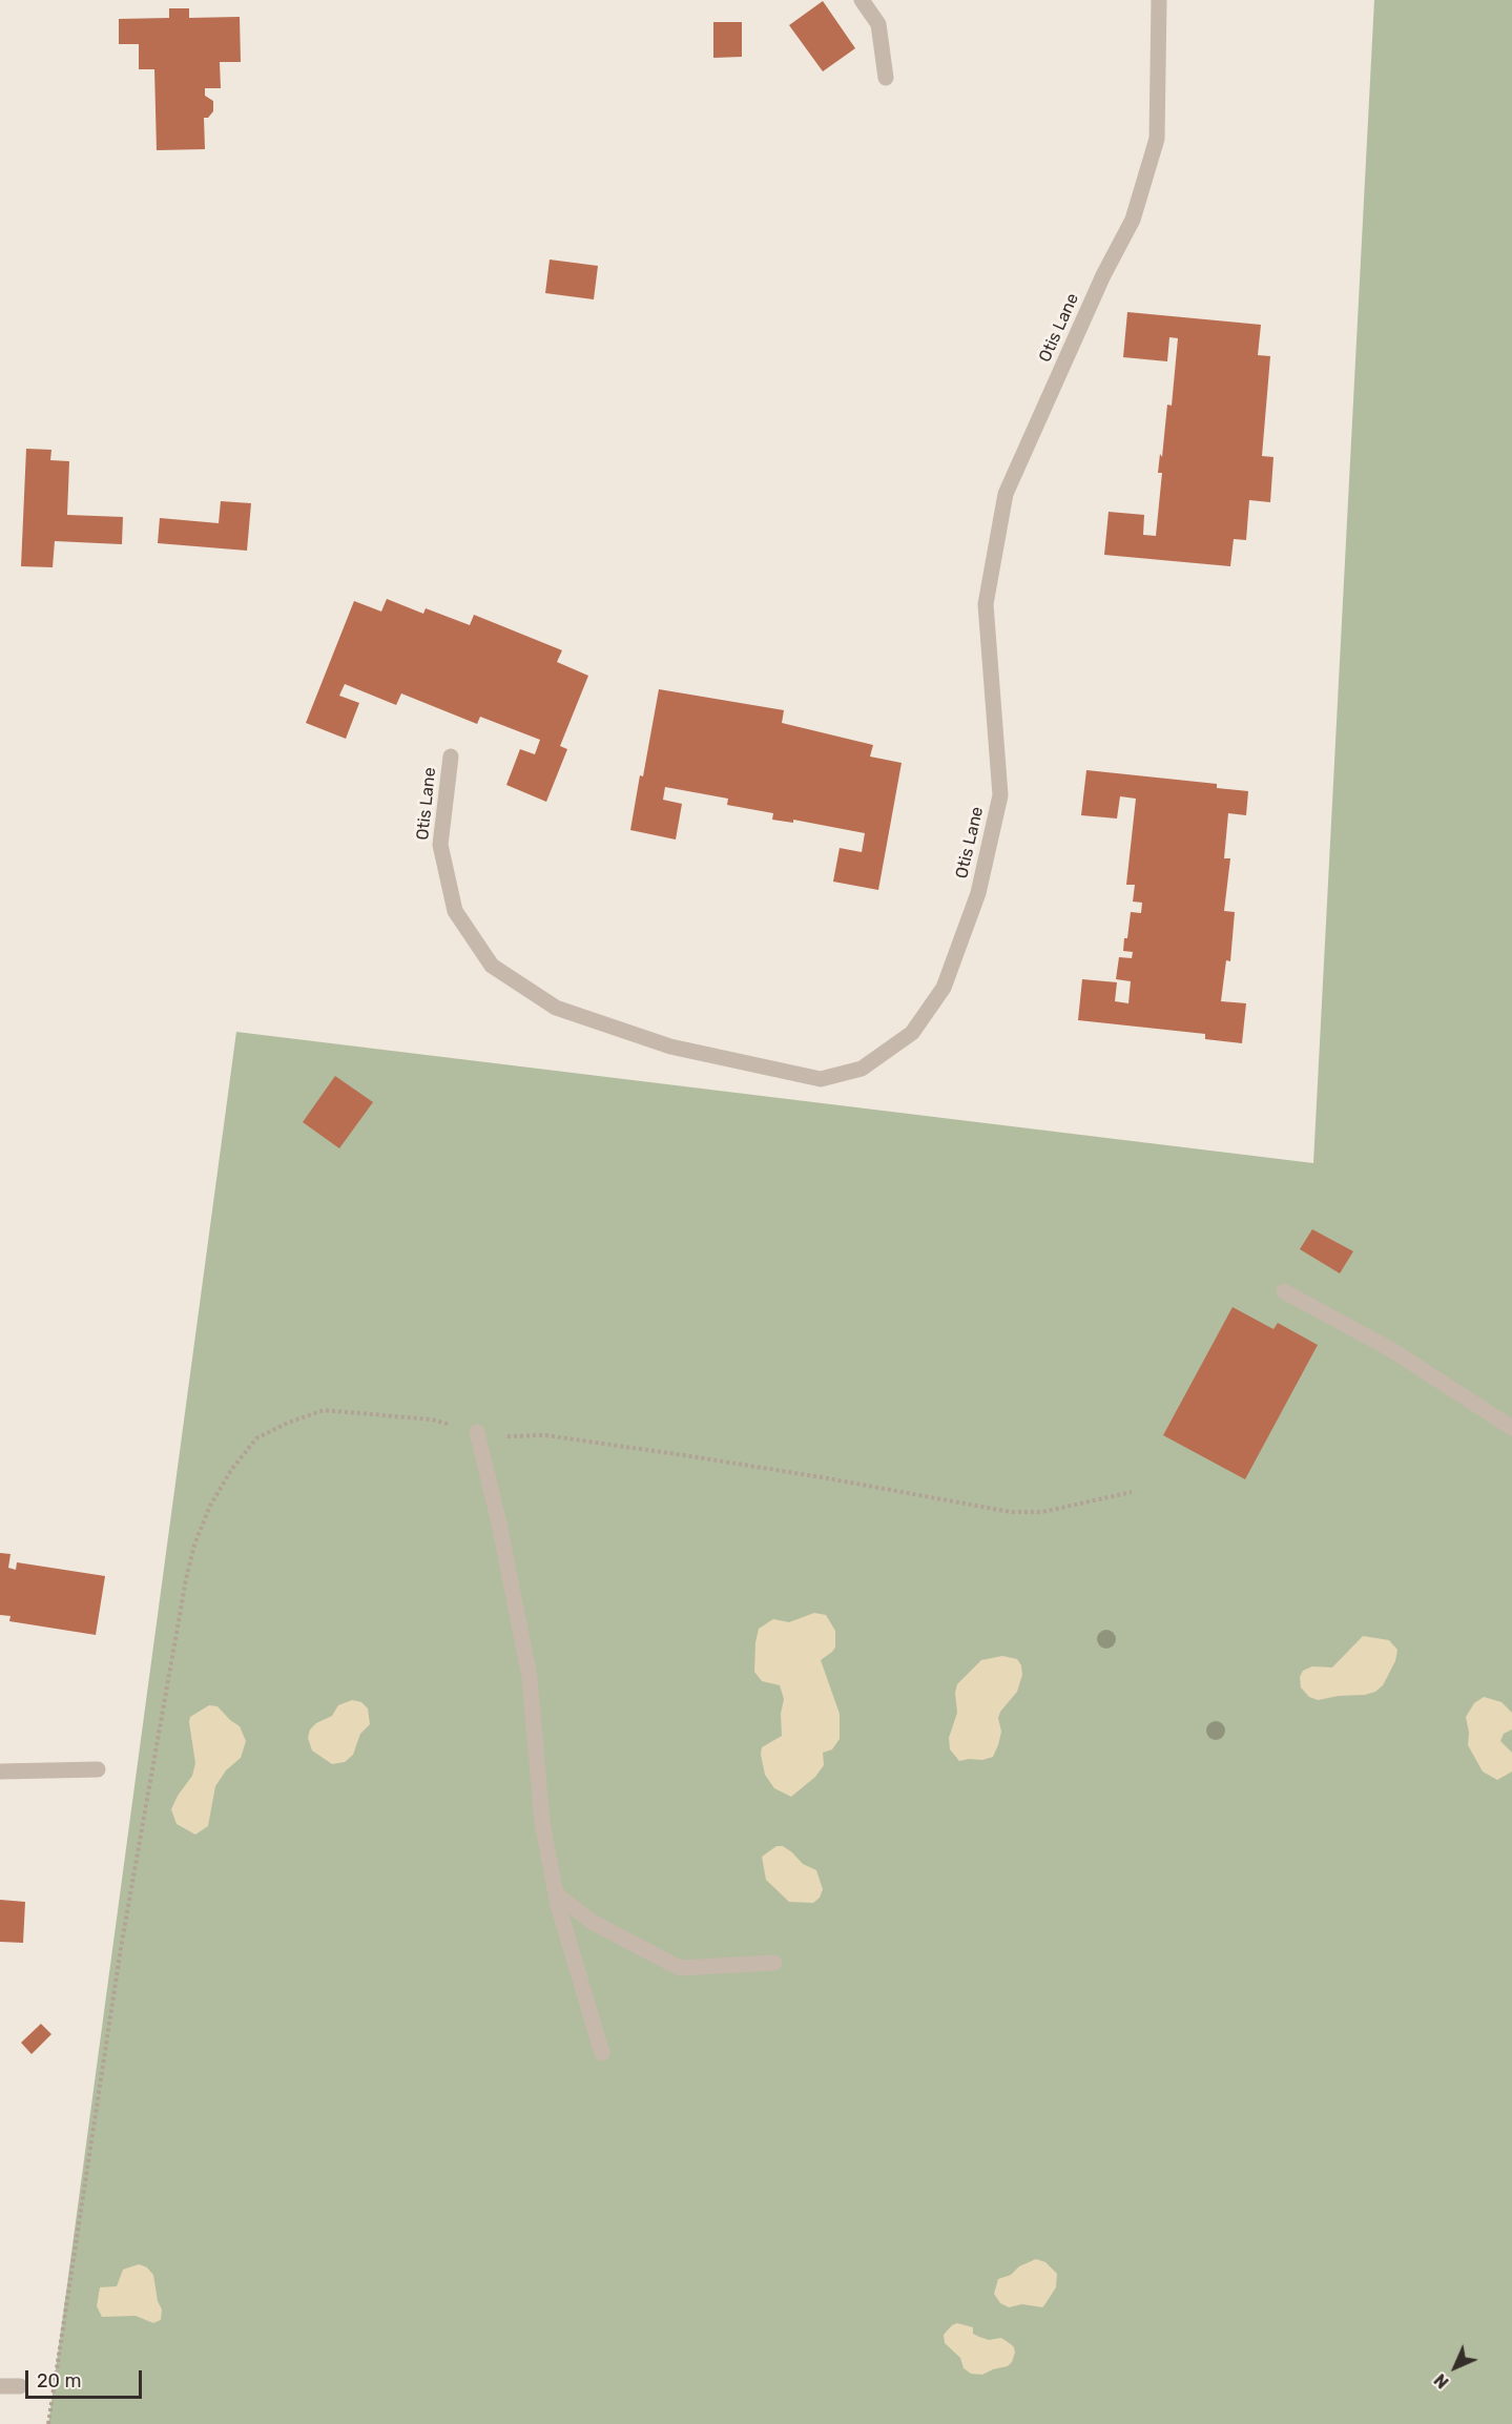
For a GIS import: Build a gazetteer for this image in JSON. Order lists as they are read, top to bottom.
{
  "streets": {
    "street": ["Otis Lane"]
  },
  "scale_bar": "20 m",
  "north": "bottom left"
}
